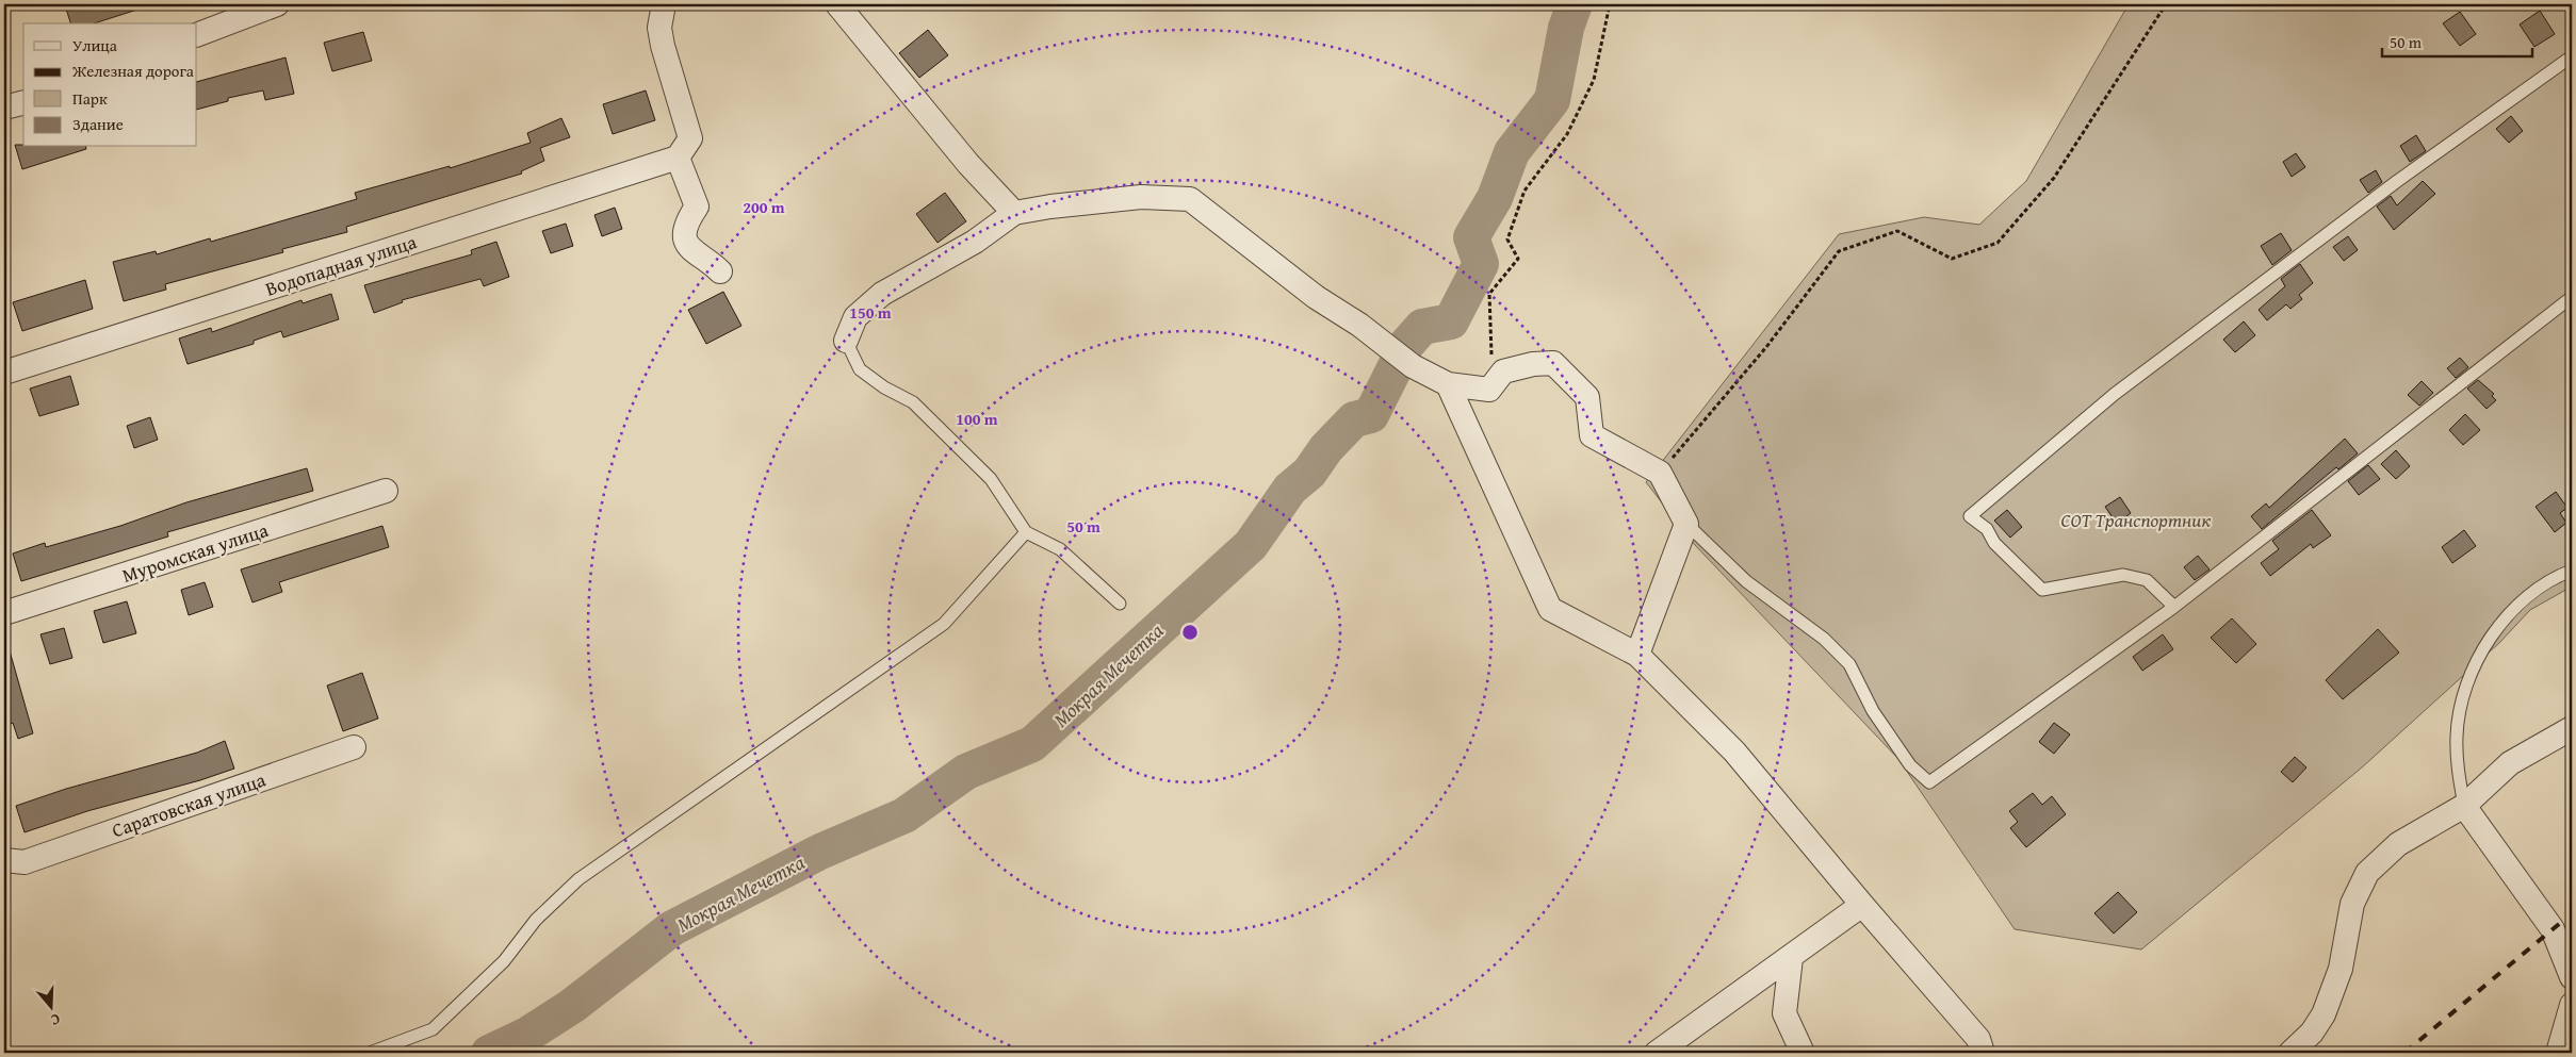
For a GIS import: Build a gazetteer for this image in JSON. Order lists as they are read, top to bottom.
{
  "streets": {
    "street": ["Водопадная улица", "Муромская улица", "Саратовская улица"]
  },
  "water": ["Мокрая Мечетка"],
  "parks": ["СОТ Транспортник"],
  "legend": [
    "Улица",
    "Железная дорога",
    "Парк",
    "Здание"
  ],
  "scale_bar": "50 m",
  "north": "bottom",
  "rings": [
    "200 m",
    "150 m",
    "100 m",
    "50 m"
  ]
}
